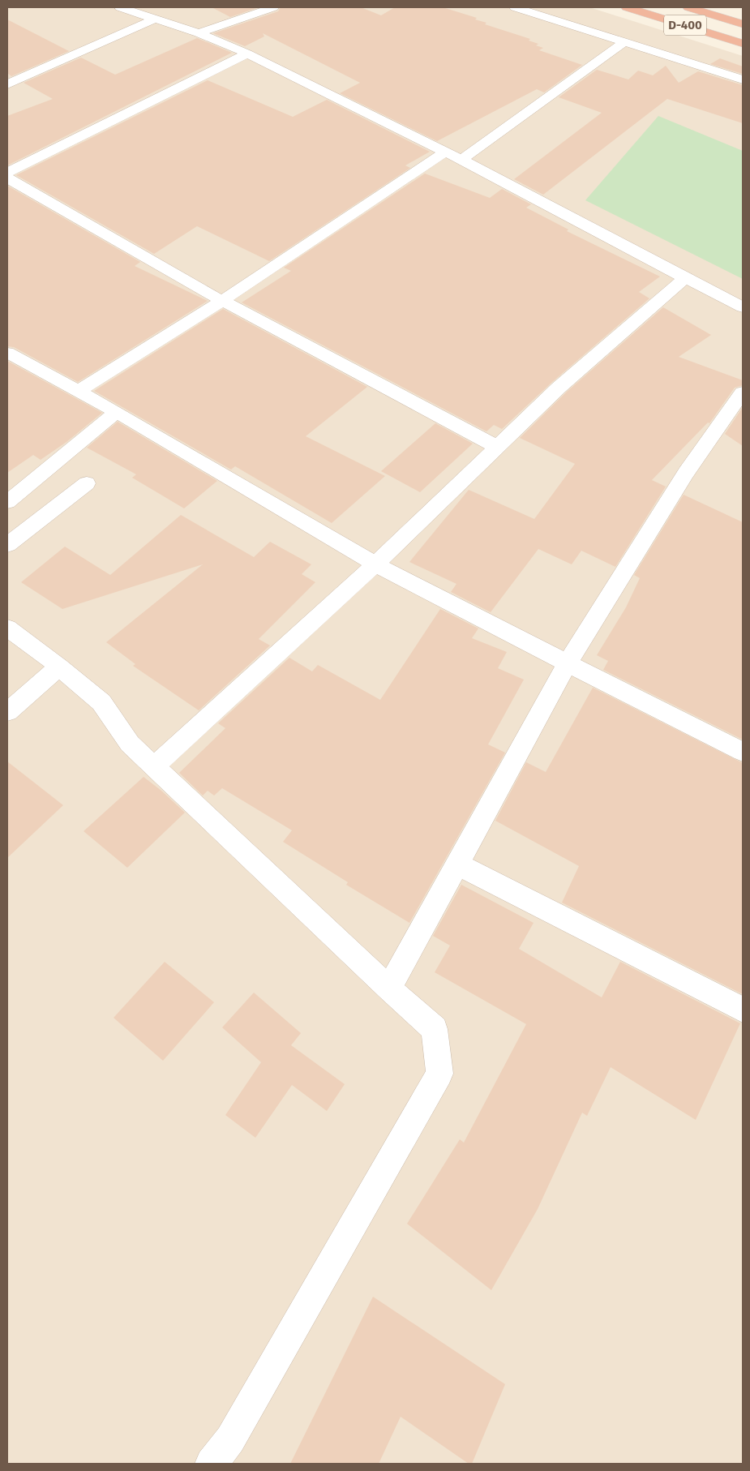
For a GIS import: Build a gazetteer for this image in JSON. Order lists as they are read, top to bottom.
{
  "streets": {
    "highway": ["D-400"]
  }
}
